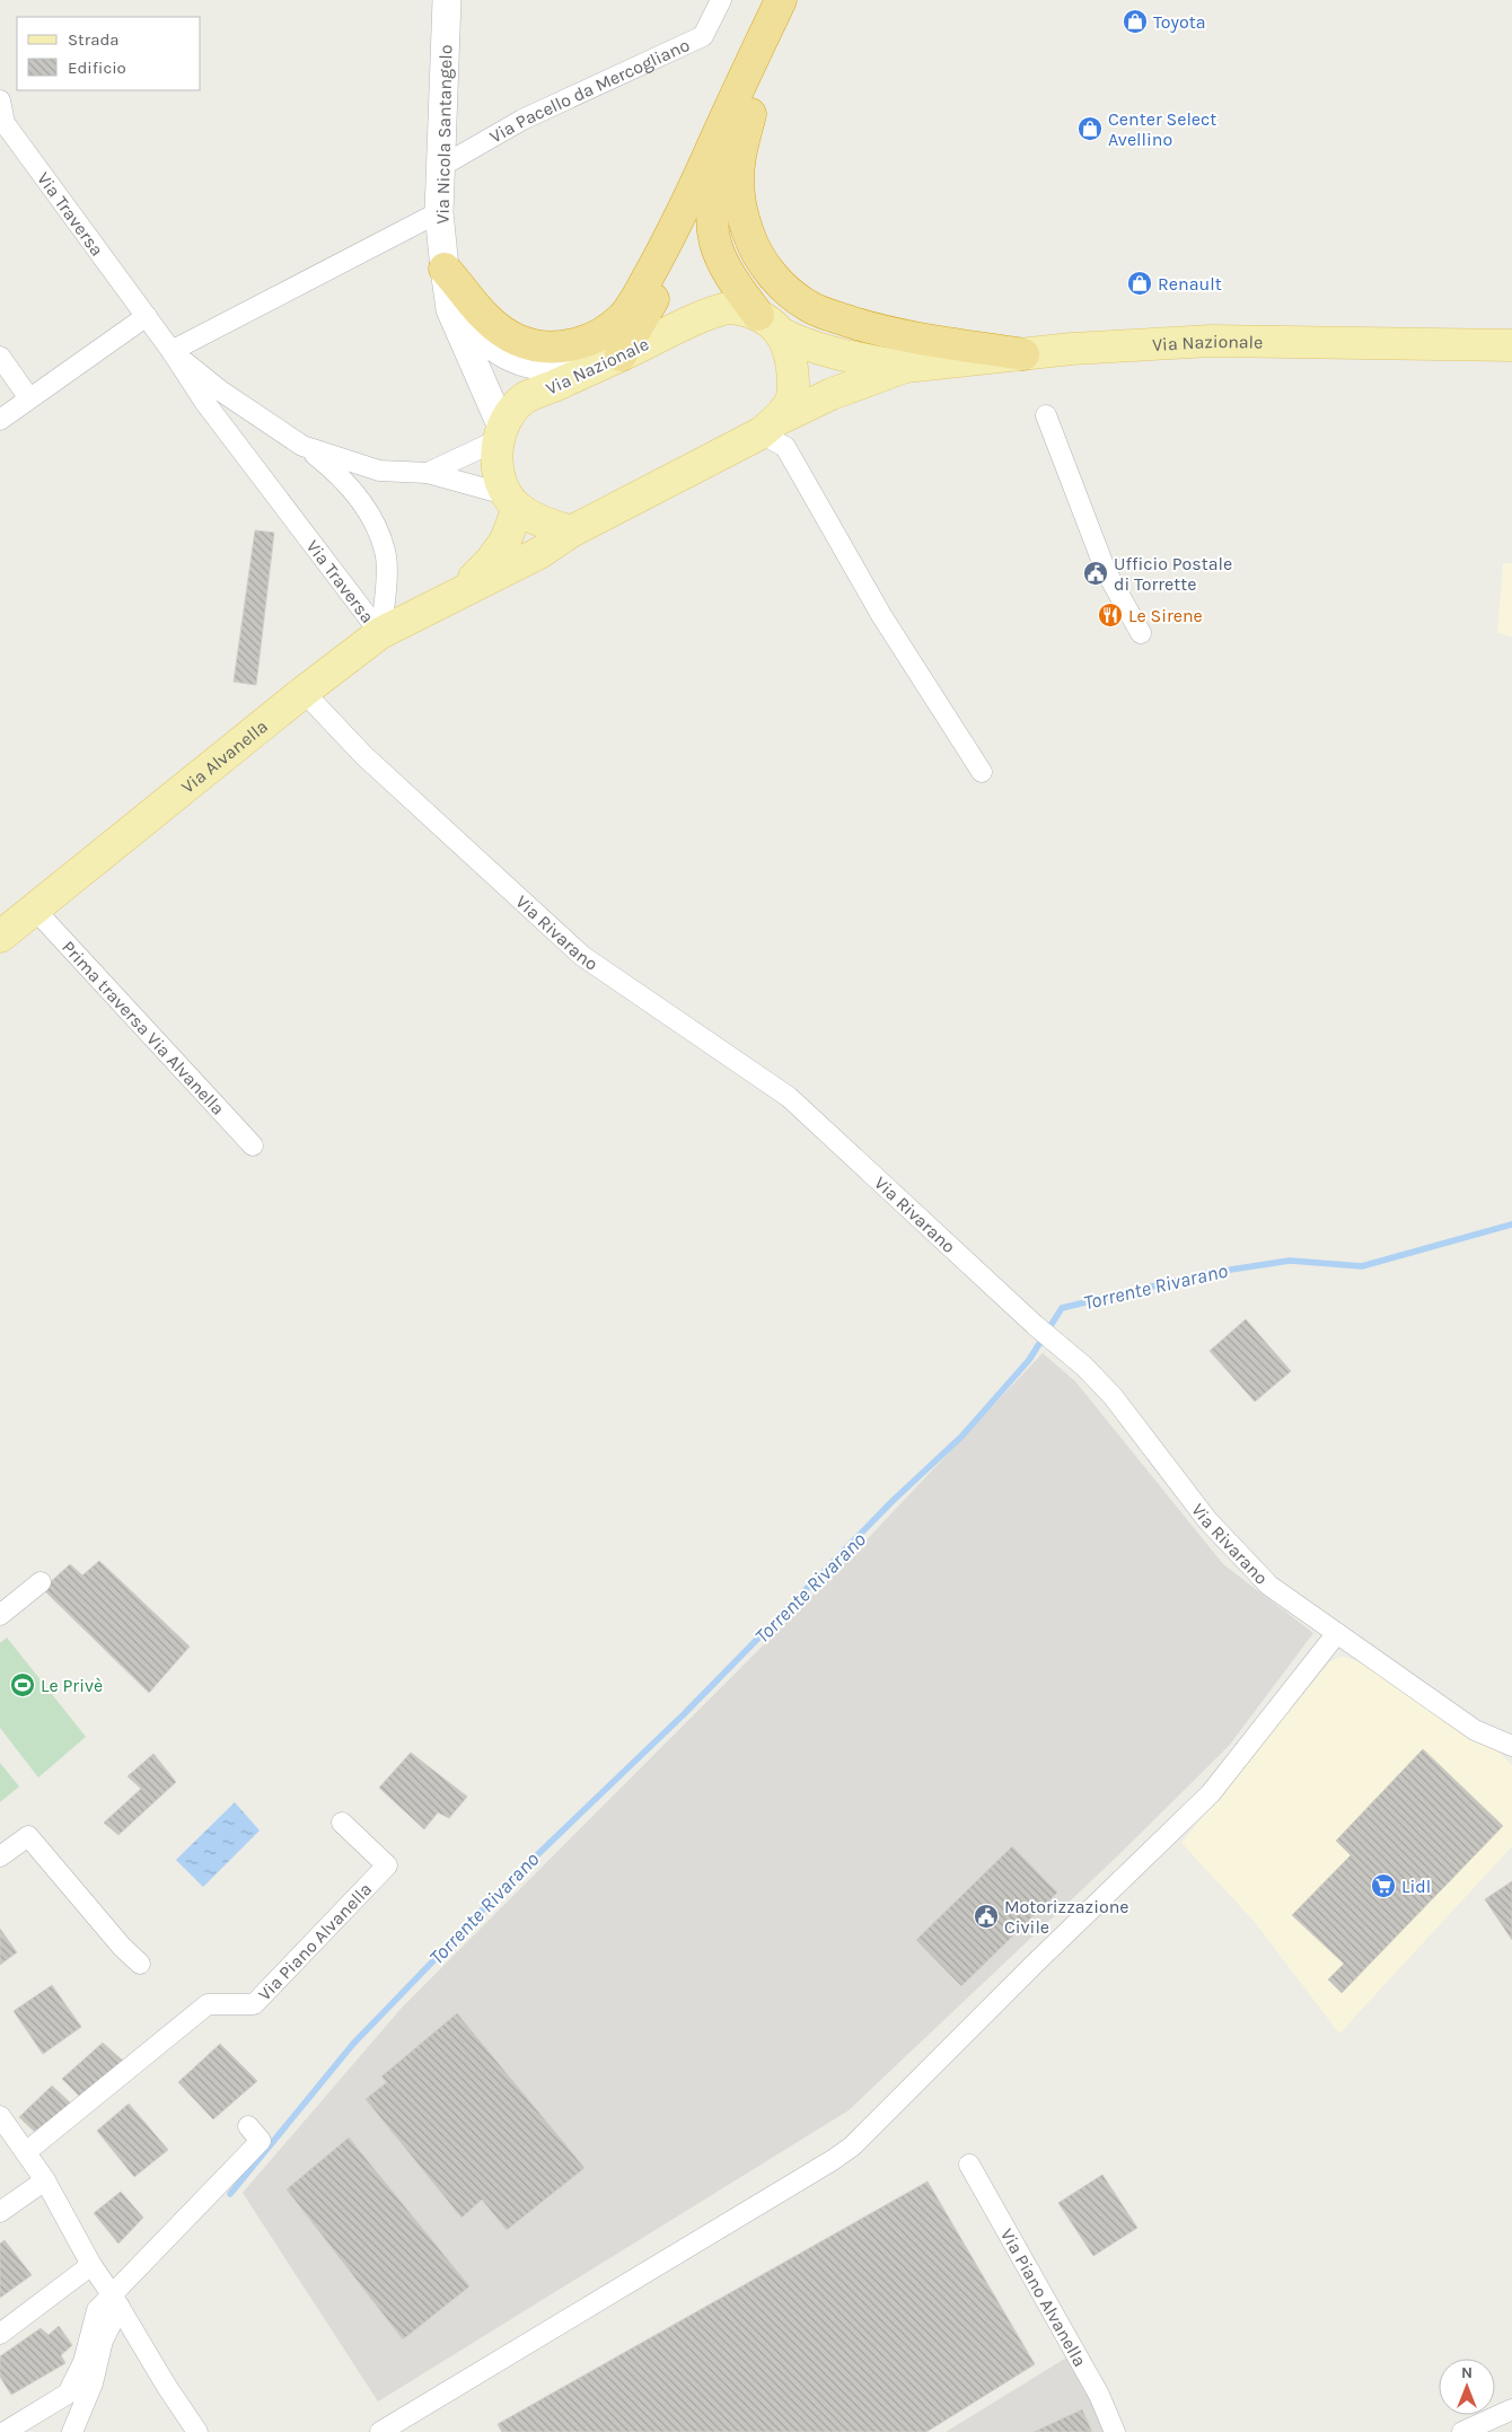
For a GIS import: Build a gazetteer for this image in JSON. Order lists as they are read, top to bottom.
{
  "streets": {
    "main road": ["Via Nicola Santangelo", "Via Nazionale", "Via Alvanella"],
    "street": [
      "Via Pacello da Mercogliano",
      "Via Traversa",
      "Via Rivarano",
      "Prima traversa Via Alvanella",
      "Via Piano Alvanella"
    ]
  },
  "crossings": [
    ["Via Pacello da Mercogliano", "Via Nicola Santangelo"],
    ["Via Nicola Santangelo", "Via Traversa"],
    ["Via Nicola Santangelo", "Via Nazionale"],
    ["Via Traversa", "Via Nazionale"],
    ["Via Traversa", "Via Alvanella"],
    ["Via Nazionale", "Via Alvanella"],
    ["Via Alvanella", "Via Rivarano"],
    ["Via Alvanella", "Prima traversa Via Alvanella"]
  ],
  "water": ["Torrente Rivarano"],
  "places": {
    "shop": ["Toyota", "Center Select Avellino", "Renault"],
    "public building": ["Ufficio Postale di Torrette", "Motorizzazione Civile"],
    "restaurant": ["Le Sirene"],
    "sports": ["Le Privè"],
    "supermarket": ["Lidl"]
  },
  "legend": ["Strada", "Edificio"],
  "north": "top"
}
